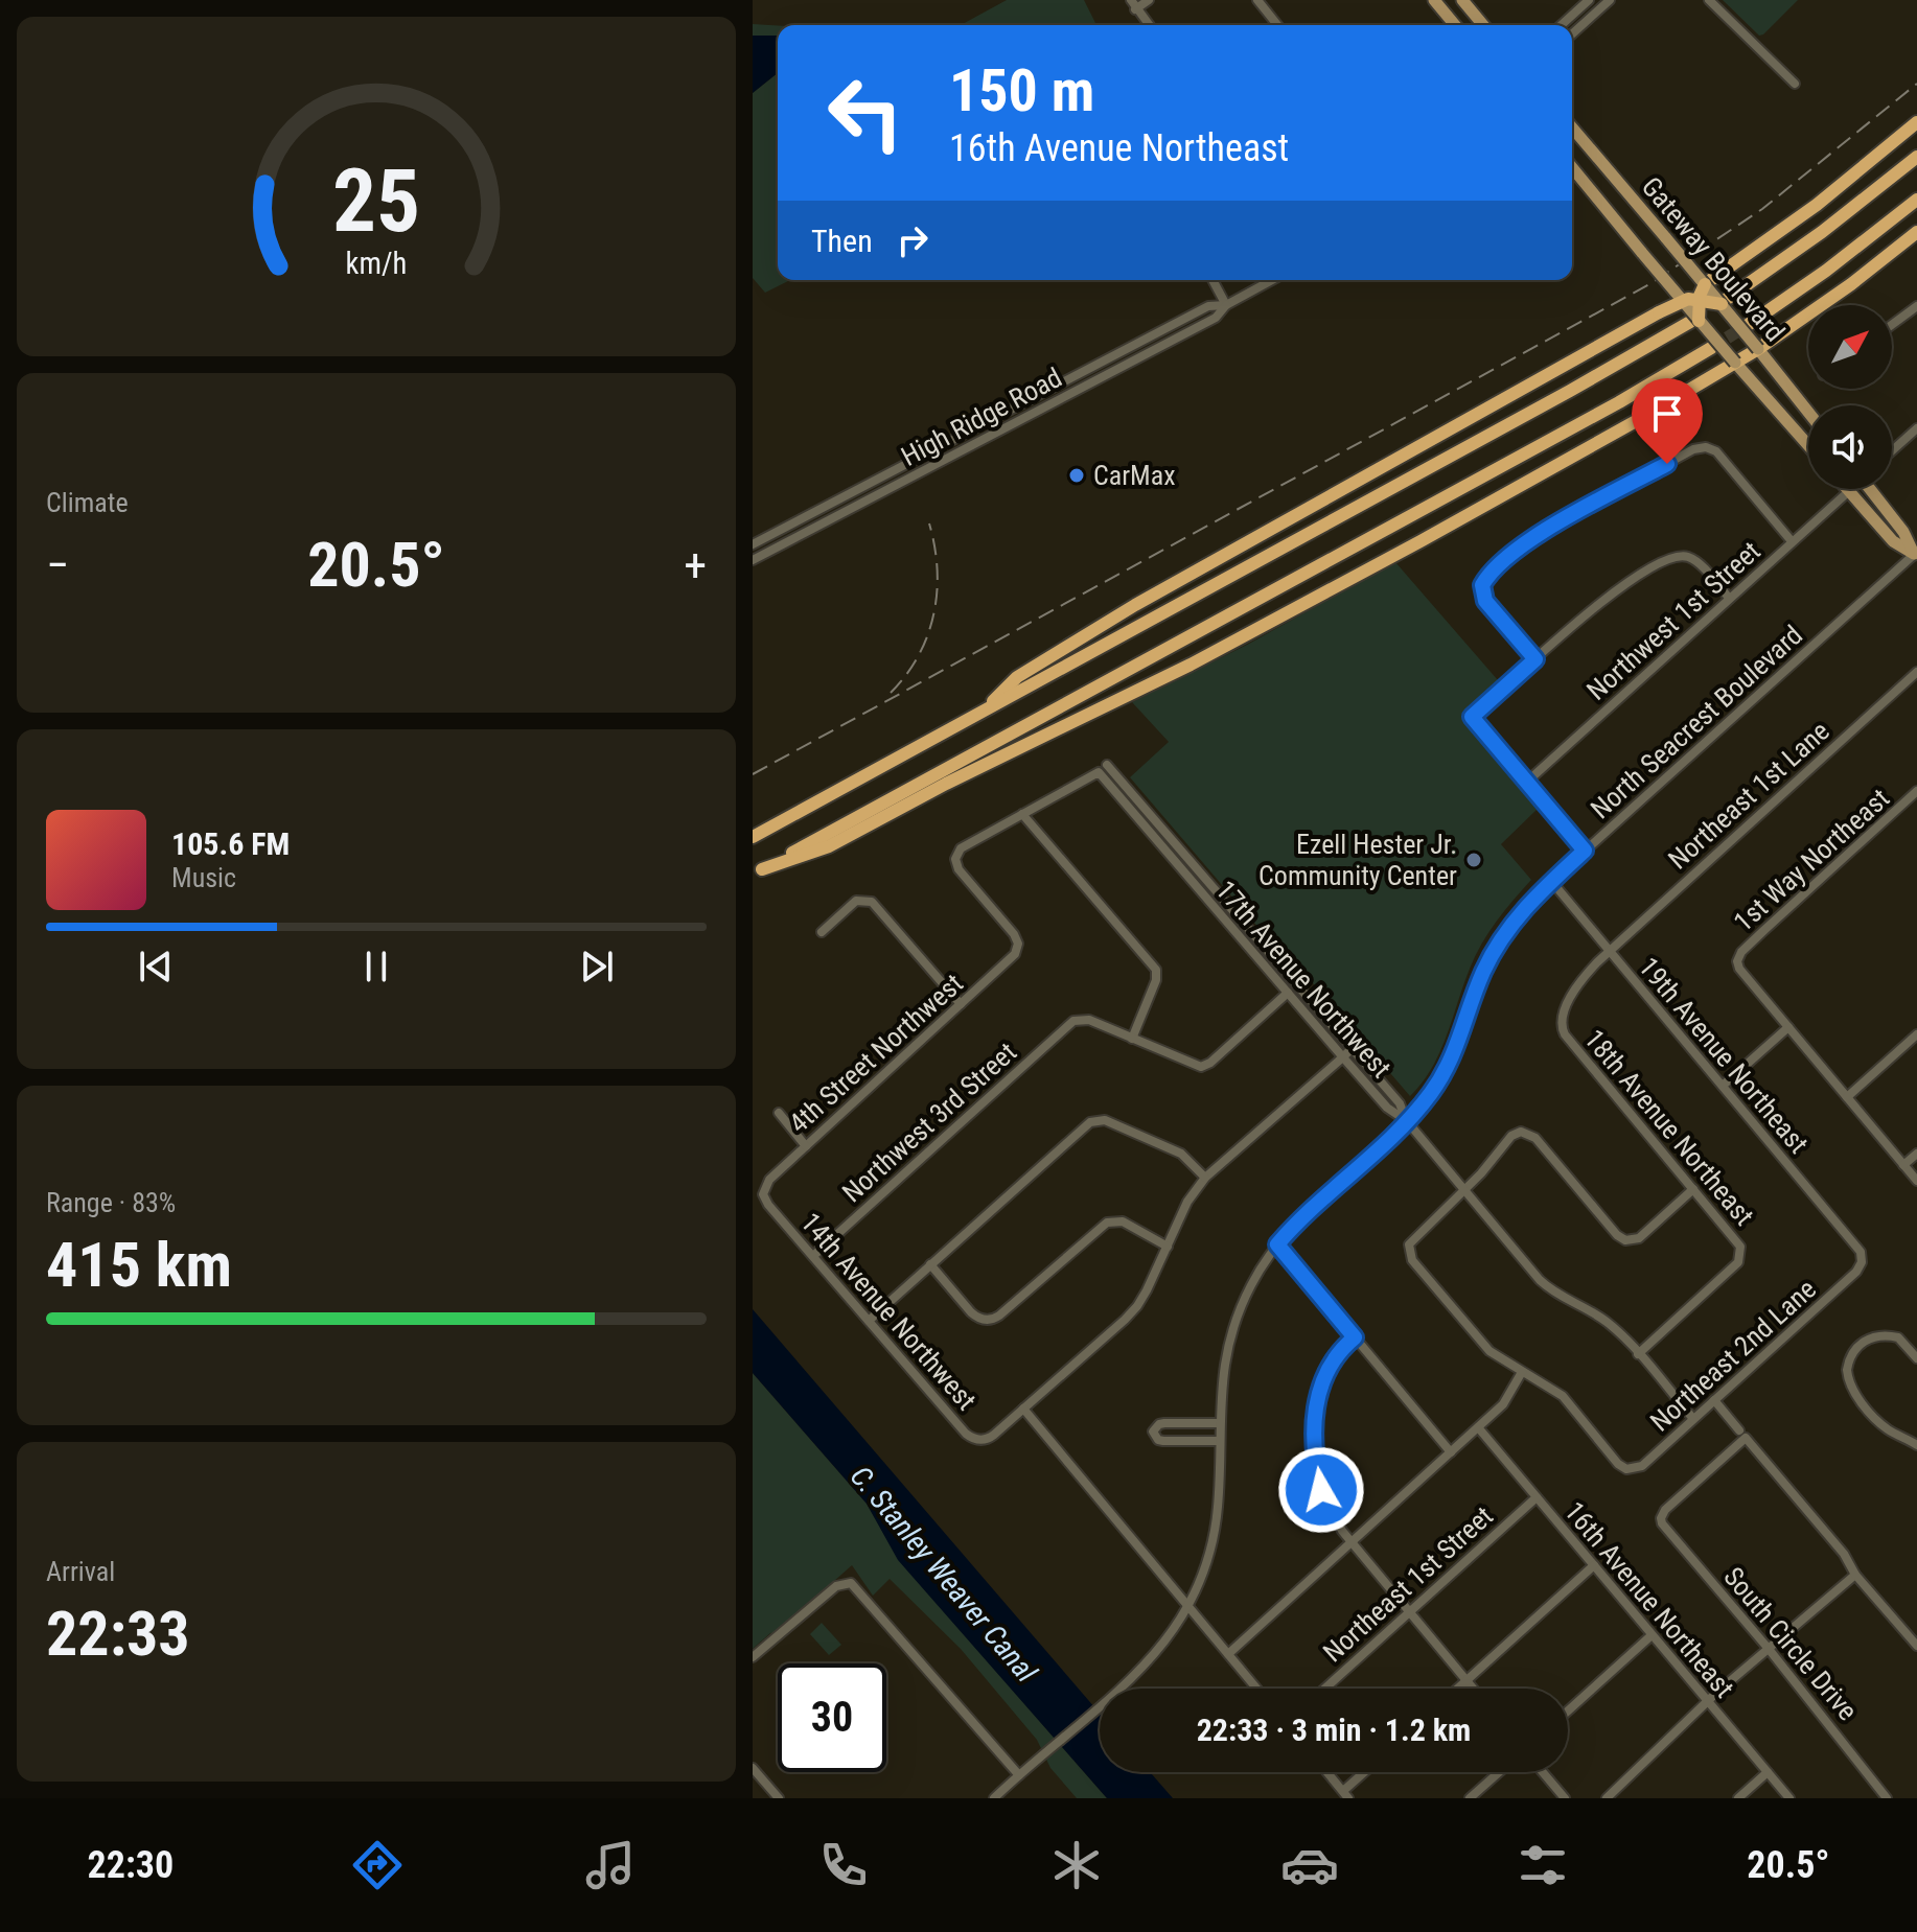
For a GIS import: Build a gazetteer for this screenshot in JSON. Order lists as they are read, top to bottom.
{
  "streets": {
    "main road": ["Gateway Boulevard"],
    "street": [
      "High Ridge Road",
      "Northwest 1st Street",
      "North Seacrest Boulevard",
      "Northeast 1st Lane",
      "1st Way Northeast",
      "17th Avenue Northwest",
      "4th Street Northwest",
      "19th Avenue Northeast",
      "Northwest 3rd Street",
      "18th Avenue Northeast",
      "14th Avenue Northwest",
      "Northeast 2nd Lane",
      "Northeast 1st Street",
      "16th Avenue Northeast",
      "South Circle Drive"
    ]
  },
  "crossings": [
    ["North Seacrest Boulevard", "17th Avenue Northwest"],
    ["North Seacrest Boulevard", "19th Avenue Northeast"],
    ["Northeast 1st Lane", "19th Avenue Northeast"],
    ["Northeast 1st Lane", "18th Avenue Northeast"],
    ["17th Avenue Northwest", "4th Street Northwest"],
    ["17th Avenue Northwest", "14th Avenue Northwest"],
    ["4th Street Northwest", "14th Avenue Northwest"],
    ["19th Avenue Northeast", "18th Avenue Northeast"],
    ["19th Avenue Northeast", "Northeast 2nd Lane"],
    ["Northwest 3rd Street", "14th Avenue Northwest"],
    ["Northeast 1st Street", "16th Avenue Northeast"]
  ],
  "water": ["C. Stanley Weaver Canal"],
  "places": ["CarMax", "Ezell Hester Jr. Community Center"],
  "north": "top right",
  "page": {
    "turn": ["150 m", "16th Avenue Northeast"],
    "then": "Then",
    "tile": [
      "Climate",
      ["Range · 83%", "415 km"],
      ["Arrival", "22:33"]
    ],
    "heat": ["−", "20.5°", "+"],
    "song": ["105.6 FM", "Music"],
    "limit": "30",
    "trip": "22:33 · 3 min · 1.2 km",
    "tabs": ["22:30", "20.5°"],
    "gauge": ["25", "km/h"]
  }
}
